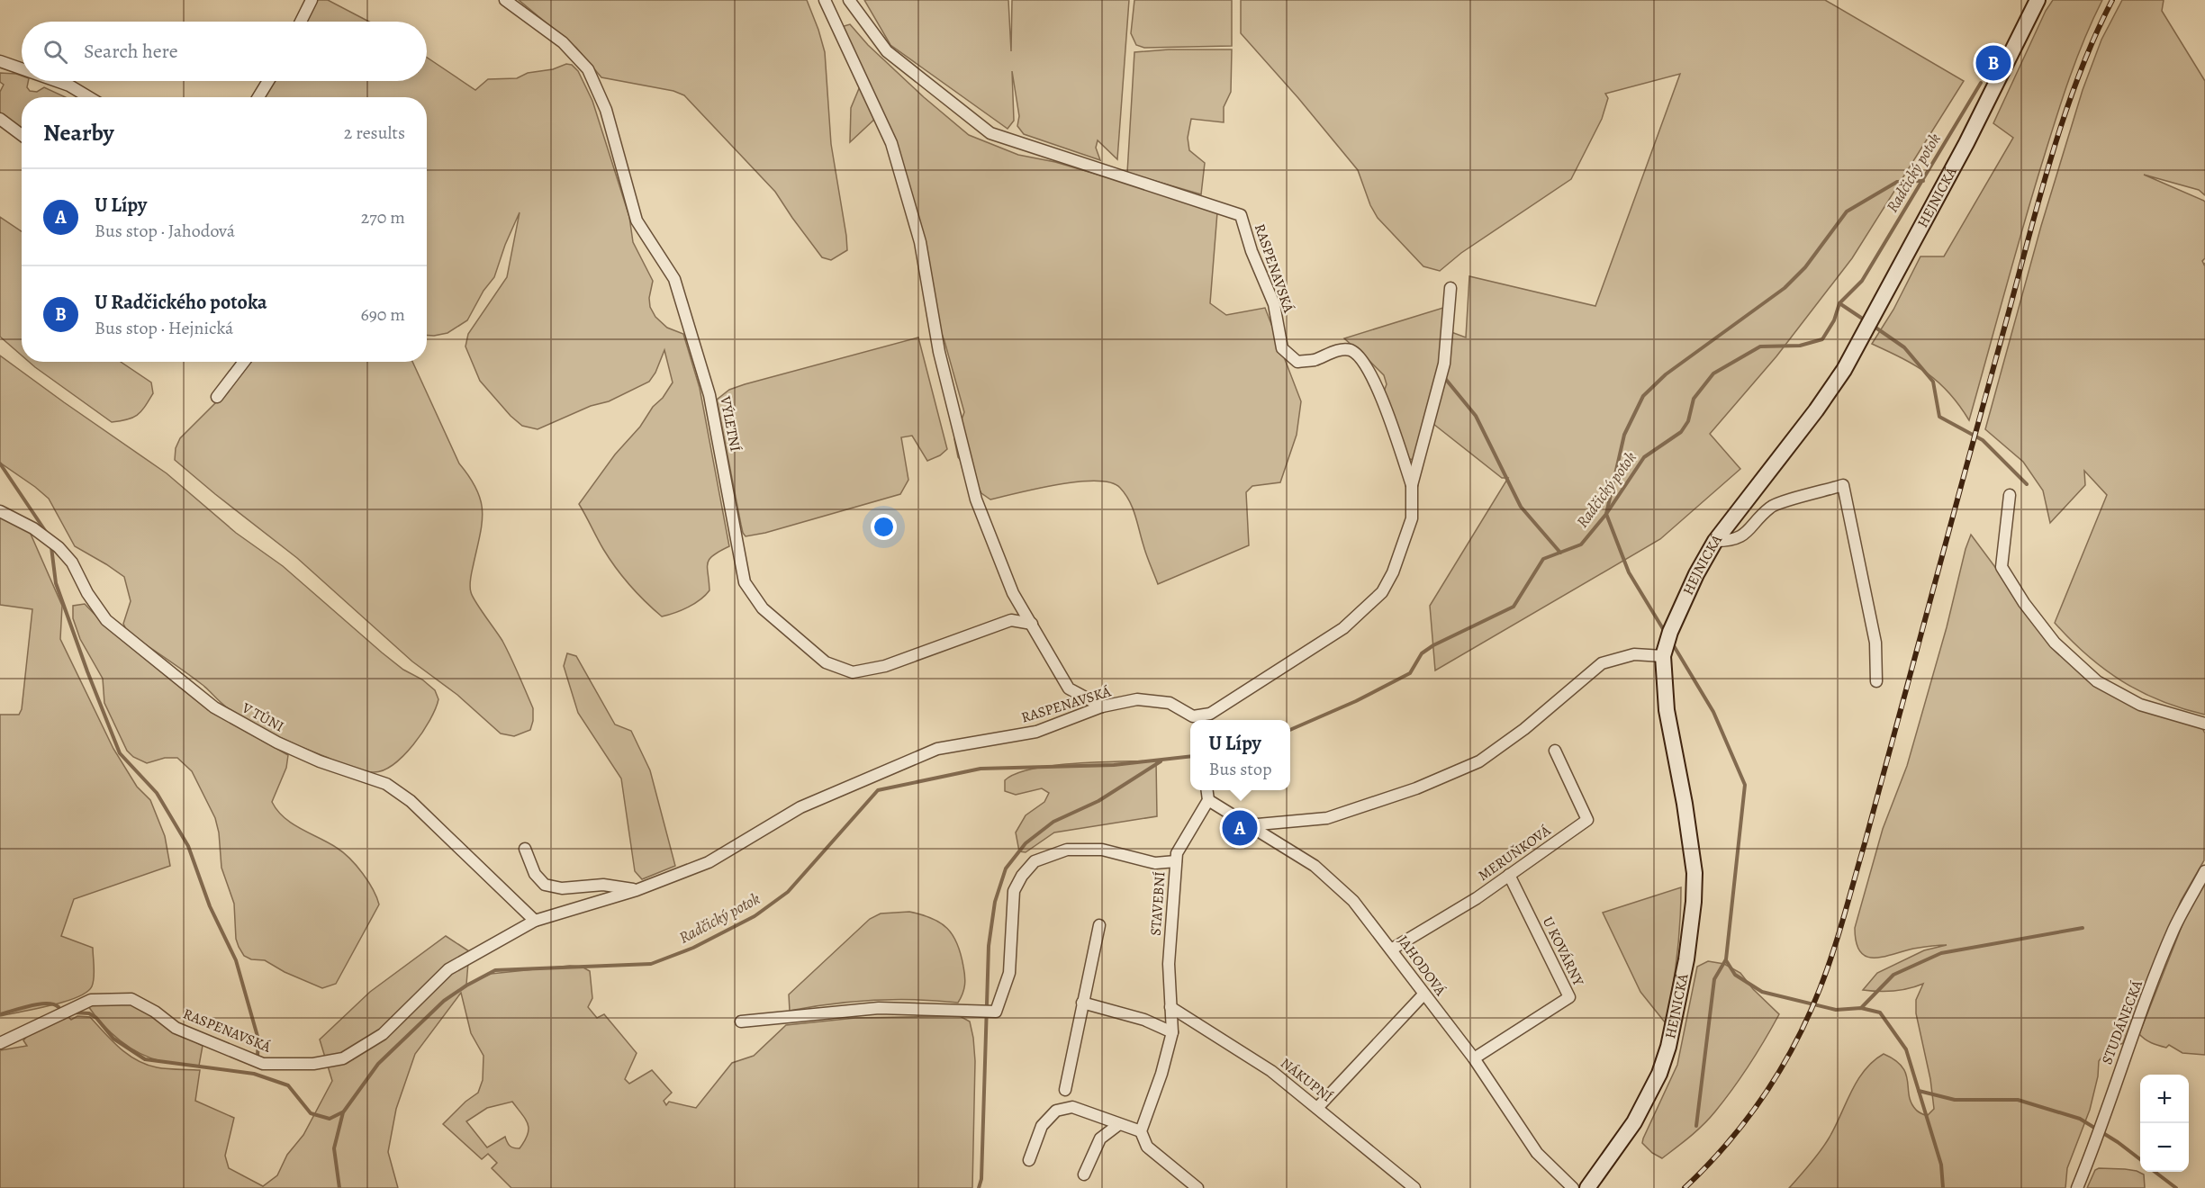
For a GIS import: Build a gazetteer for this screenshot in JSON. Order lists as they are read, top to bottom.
{
  "streets": {
    "main road": ["HEJNICKÁ"],
    "street": [
      "RASPENAVSKÁ",
      "VÝLETNÍ",
      "V TŮNI",
      "MERUŇKOVÁ",
      "STAVEBNÍ",
      "U KOVÁRNY",
      "JAHODOVÁ",
      "STUDÁNECKÁ",
      "NÁKUPNÍ"
    ]
  },
  "crossings": [
    ["RASPENAVSKÁ", "V TŮNI"],
    ["MERUŇKOVÁ", "U KOVÁRNY"],
    ["MERUŇKOVÁ", "JAHODOVÁ"],
    ["STAVEBNÍ", "JAHODOVÁ"],
    ["STAVEBNÍ", "NÁKUPNÍ"],
    ["U KOVÁRNY", "JAHODOVÁ"]
  ],
  "water": ["Radčický potok"],
  "page": {
    "search": "Search here",
    "pins": ["B", "A"],
    "heading": ["Nearby", "2 results"],
    "list": [
      {
        "mark": "A",
        "name": "U Lípy",
        "note": "Bus stop · Jahodová",
        "value": "270 m"
      },
      {
        "mark": "B",
        "name": "U Radčického potoka",
        "note": "Bus stop · Hejnická",
        "value": "690 m"
      }
    ],
    "popup": ["U Lípy", "Bus stop"],
    "map_buttons": ["+", "−"]
  }
}
